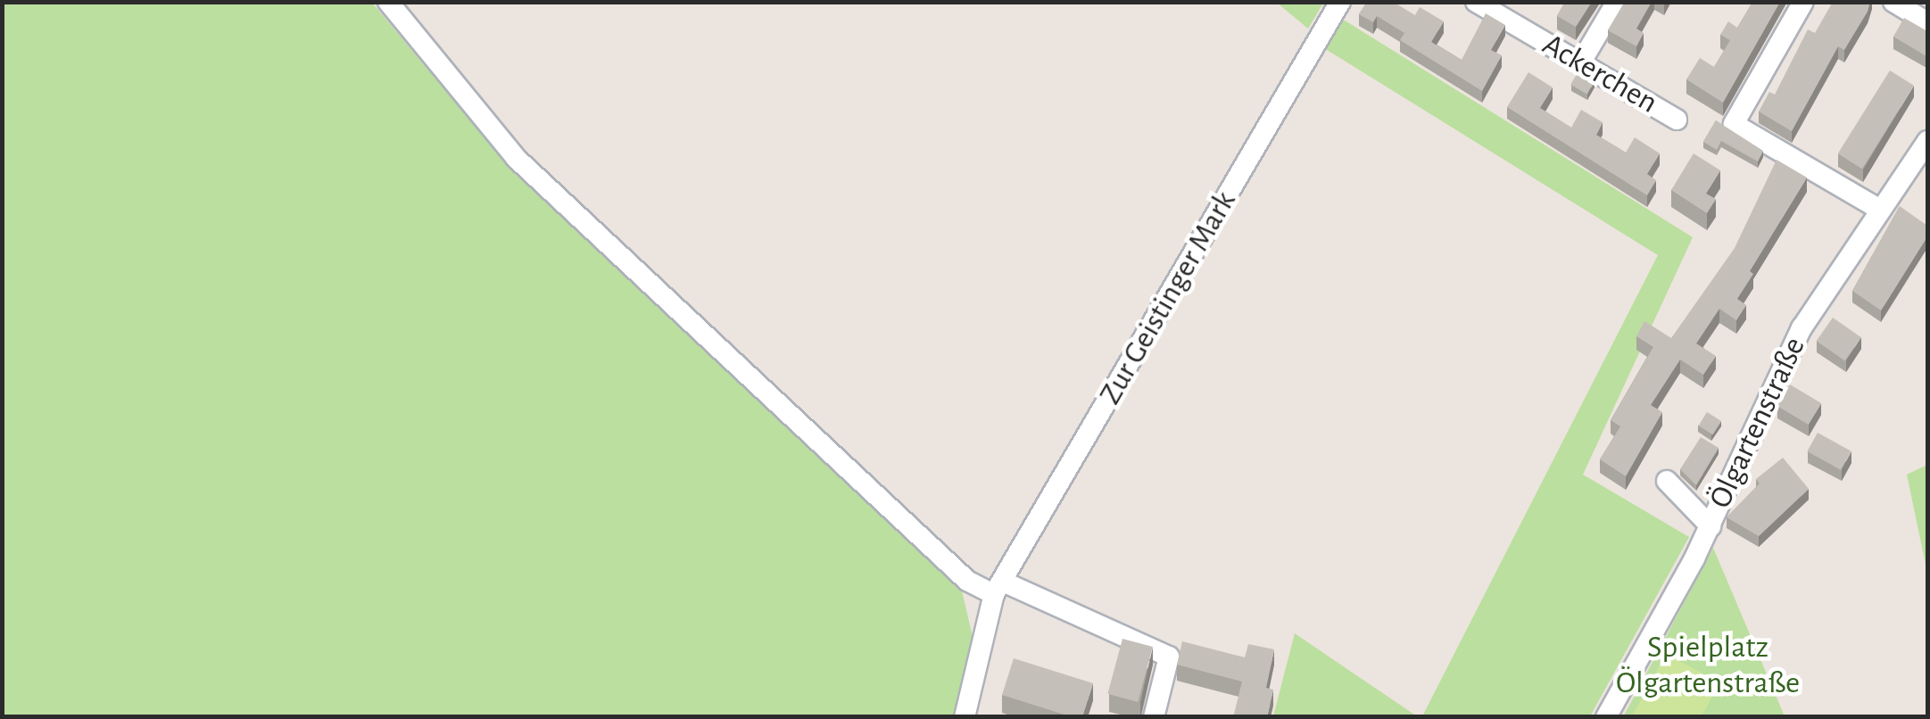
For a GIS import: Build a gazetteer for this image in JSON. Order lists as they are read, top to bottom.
{
  "streets": {
    "street": ["Ackerchen", "Zur Geistinger Mark", "Ölgartenstraße"]
  },
  "parks": ["Spielplatz Ölgartenstraße"]
}
